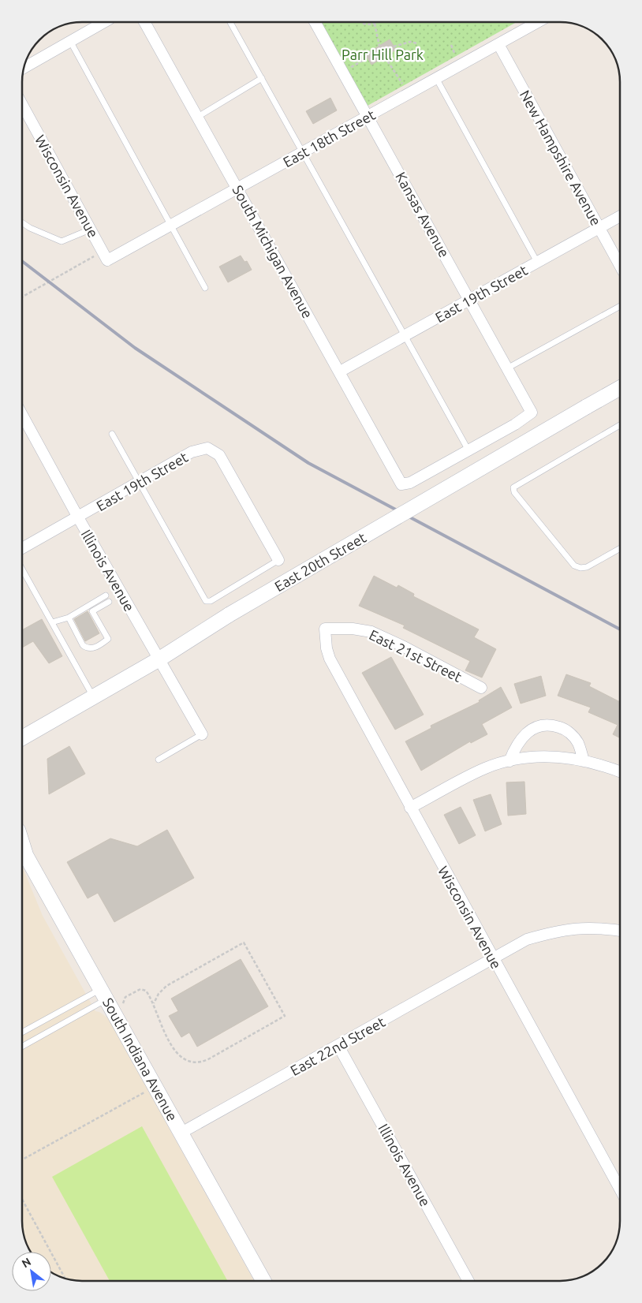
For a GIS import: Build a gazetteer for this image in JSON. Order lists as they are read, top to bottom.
{
  "streets": {
    "main road": ["East 20th Street", "South Indiana Avenue"],
    "street": [
      "East 18th Street",
      "New Hampshire Avenue",
      "Wisconsin Avenue",
      "Kansas Avenue",
      "South Michigan Avenue",
      "East 19th Street",
      "Illinois Avenue",
      "East 21st Street",
      "East 22nd Street"
    ]
  },
  "crossings": [
    ["East 18th Street", "New Hampshire Avenue"],
    ["East 18th Street", "Wisconsin Avenue"],
    ["East 18th Street", "Kansas Avenue"],
    ["East 18th Street", "South Michigan Avenue"],
    ["New Hampshire Avenue", "East 19th Street"],
    ["Wisconsin Avenue", "East 21st Street"],
    ["Wisconsin Avenue", "East 22nd Street"],
    ["Kansas Avenue", "South Michigan Avenue"],
    ["Kansas Avenue", "East 19th Street"],
    ["South Michigan Avenue", "East 19th Street"],
    ["East 19th Street", "Illinois Avenue"],
    ["East 20th Street", "Illinois Avenue"],
    ["Illinois Avenue", "East 22nd Street"],
    ["East 22nd Street", "South Indiana Avenue"]
  ],
  "parks": ["Parr Hill Park"],
  "north": "top left"
}
